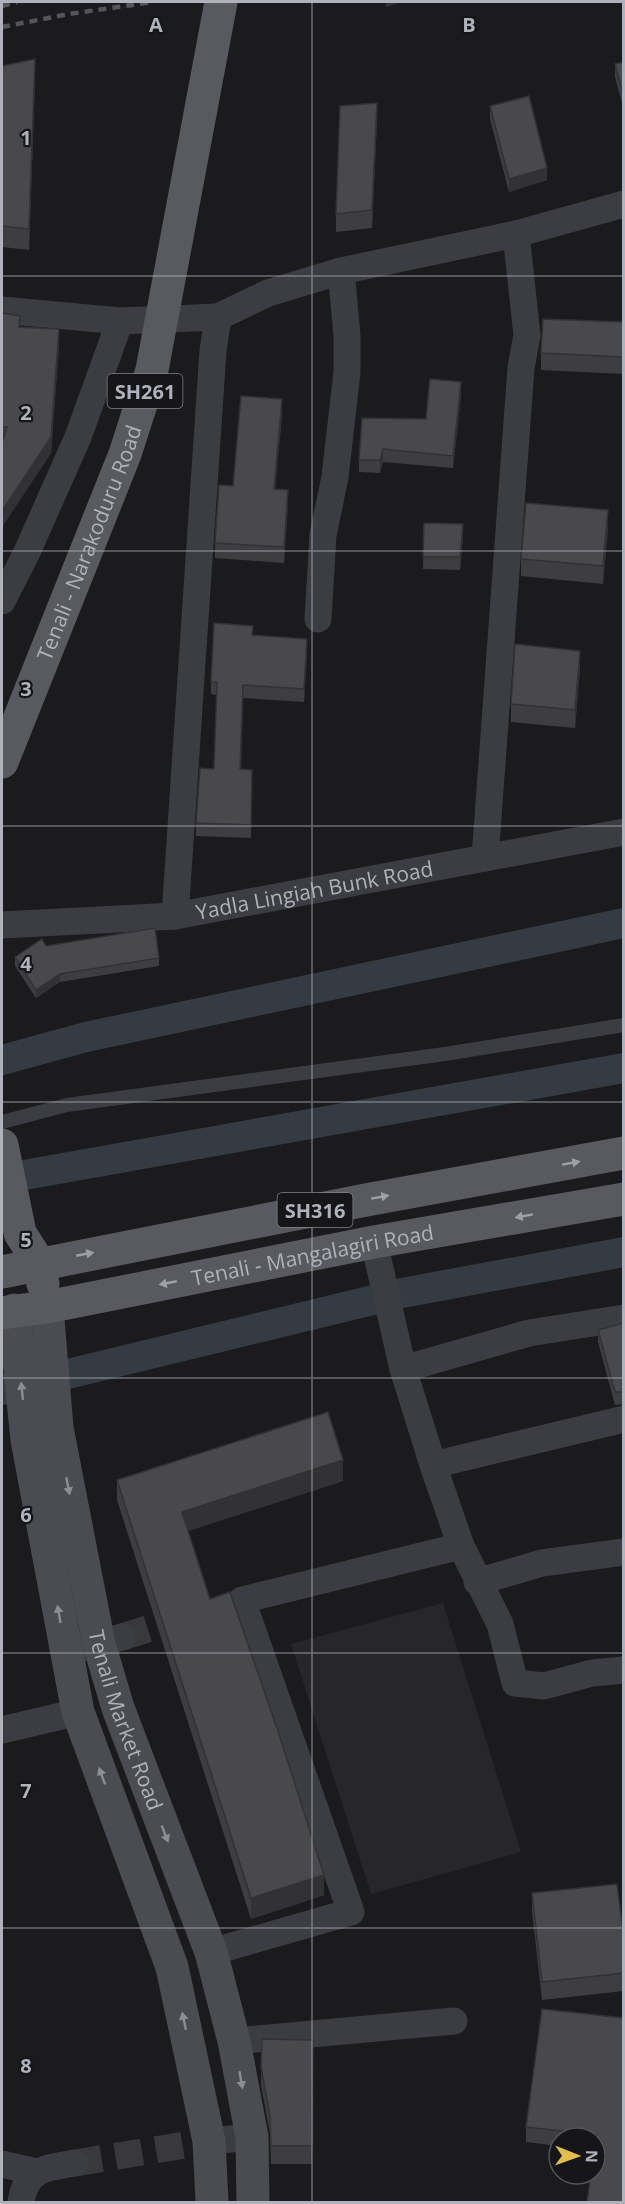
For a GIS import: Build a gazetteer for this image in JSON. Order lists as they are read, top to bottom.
{
  "streets": {
    "main road": [
      "SH261",
      "Tenali - Narakoduru Road",
      "SH316",
      "Tenali - Mangalagiri Road",
      "Tenali Market Road"
    ],
    "street": ["Yadla Lingiah Bunk Road"]
  },
  "crossings": [
    ["Tenali - Mangalagiri Road", "Tenali Market Road"]
  ],
  "north": "right",
  "grid": {
    "columns": ["A", "B"],
    "rows": [
      "1",
      "2",
      "3",
      "4",
      "5",
      "6",
      "7",
      "8"
    ]
  }
}
